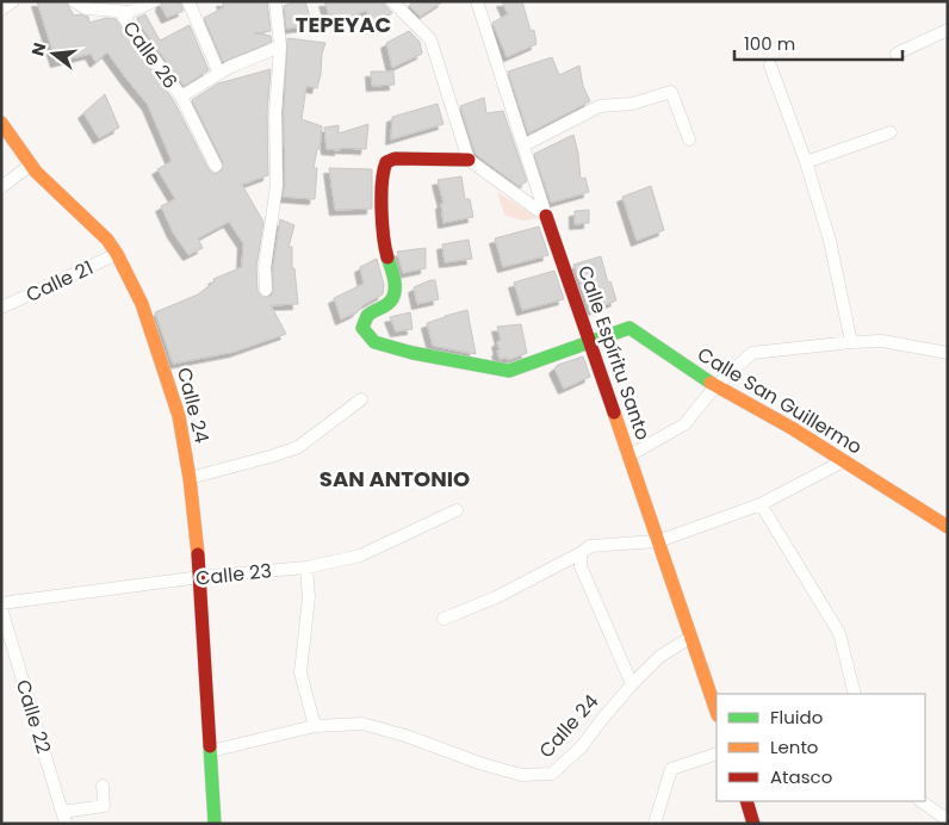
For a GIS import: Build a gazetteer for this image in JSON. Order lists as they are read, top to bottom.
{
  "streets": {
    "street": [
      "Calle 26",
      "Calle 21",
      "Calle Espíritu Santo",
      "Calle San Guillermo",
      "Calle 24",
      "Calle 23",
      "Calle 22"
    ]
  },
  "crossings": [
    ["Calle 21", "Calle 24"],
    ["Calle Espíritu Santo", "Calle San Guillermo"],
    ["Calle Espíritu Santo", "Calle 24"],
    ["Calle 24", "Calle 23"]
  ],
  "districts": ["TEPEYAC", "SAN ANTONIO"],
  "legend": ["Fluido", "Lento", "Atasco"],
  "scale_bar": "100 m",
  "north": "left"
}
